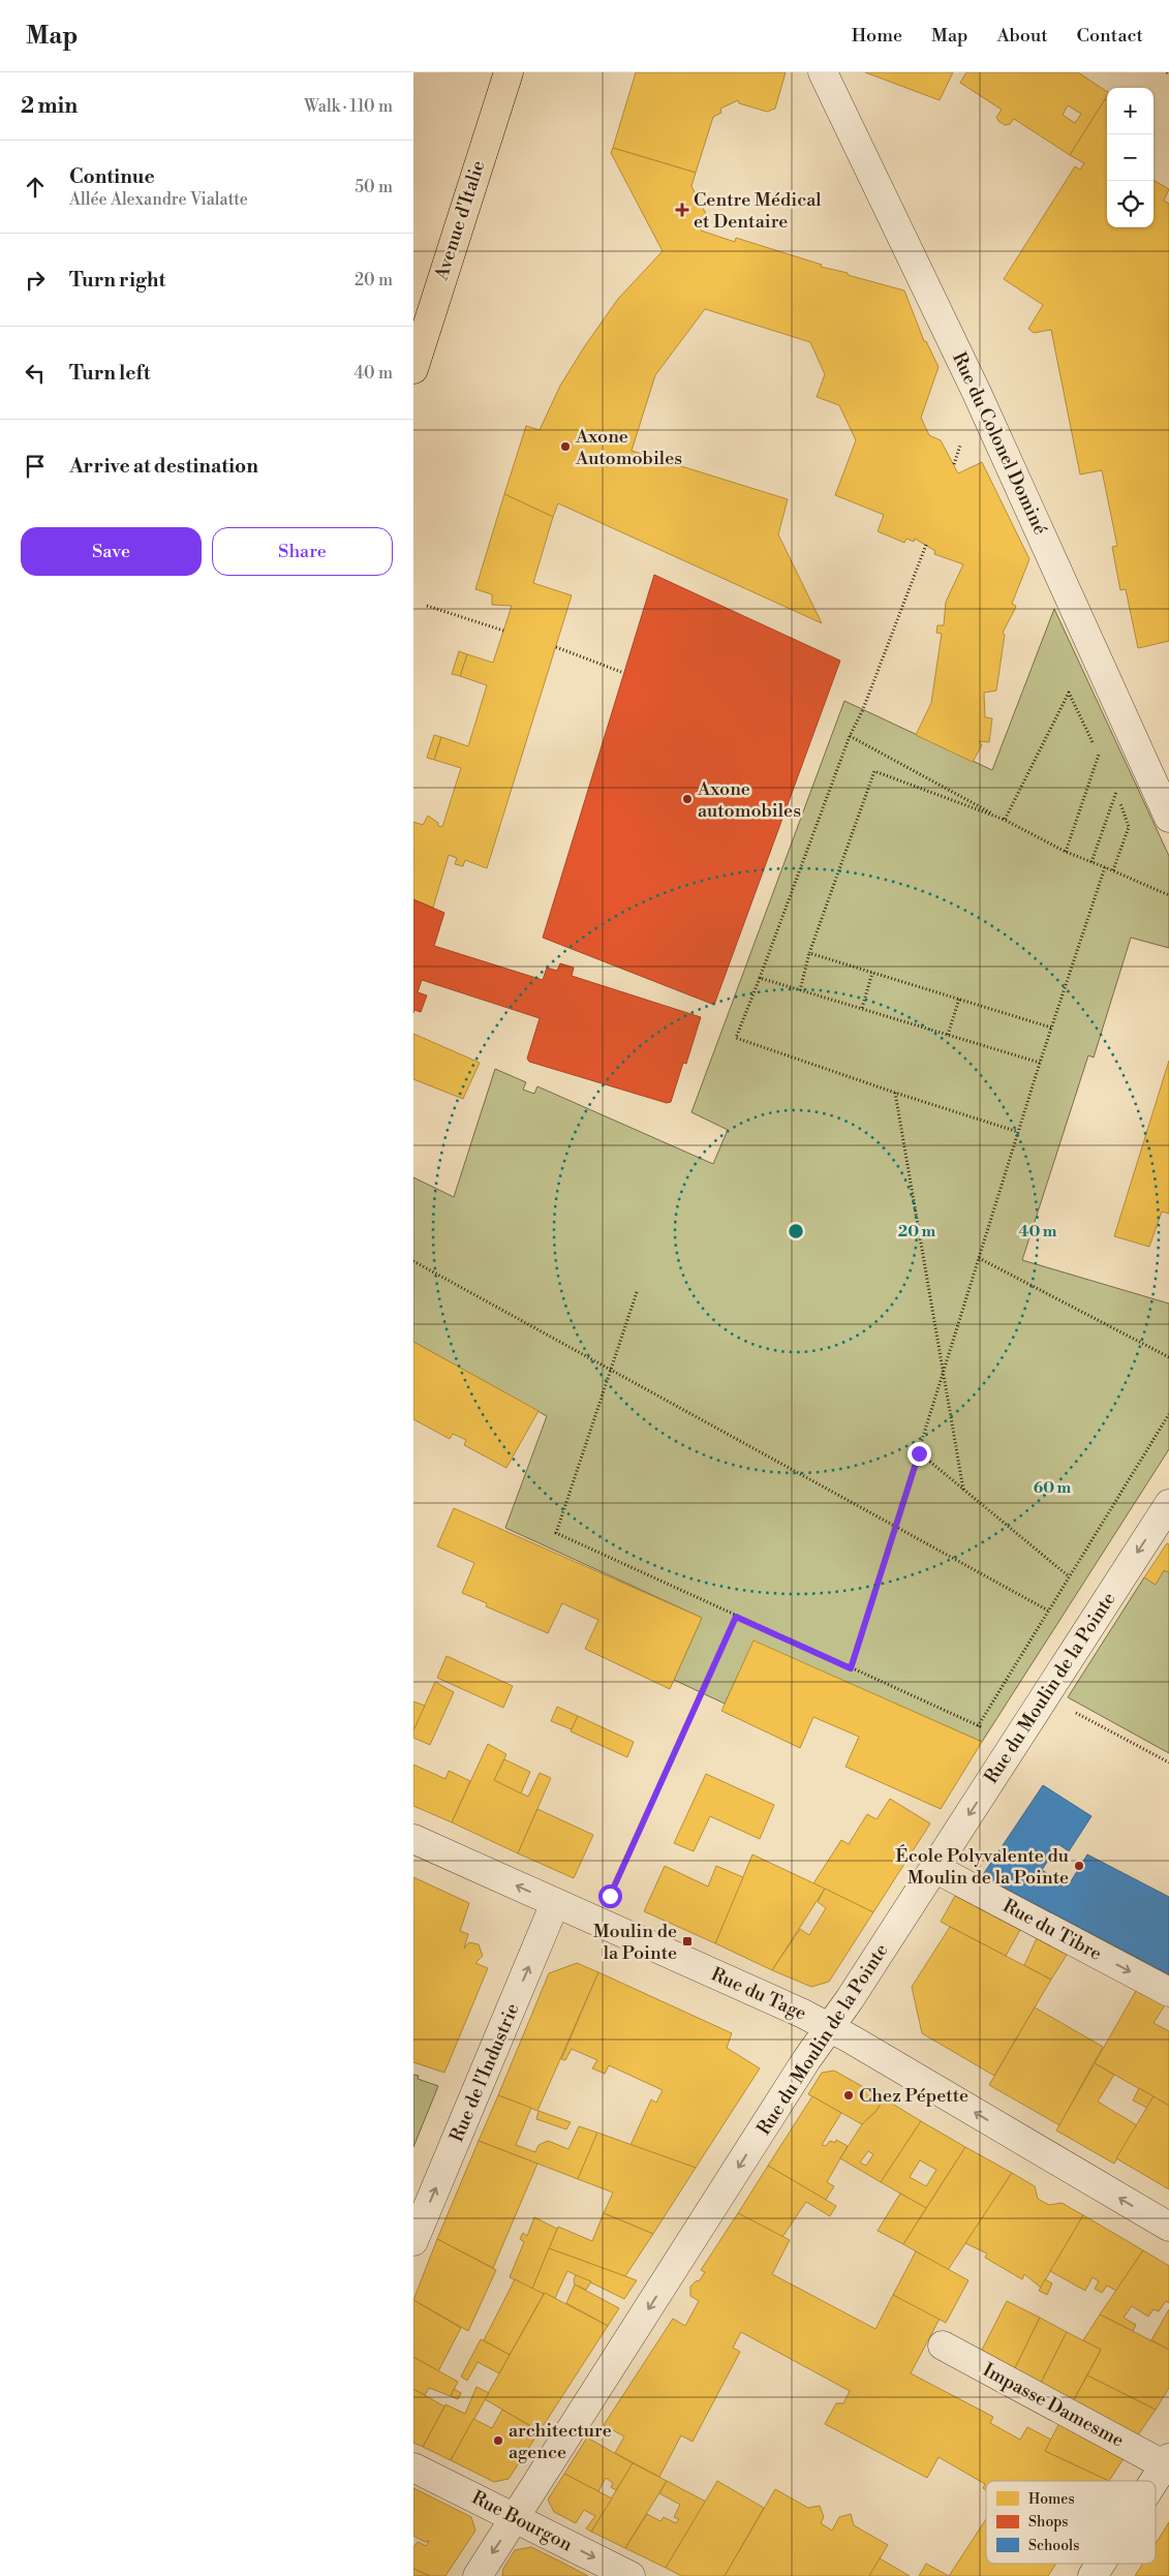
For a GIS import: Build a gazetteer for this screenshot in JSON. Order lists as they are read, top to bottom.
{
  "streets": {
    "main road": ["Avenue d'Italie"],
    "street": [
      "Rue du Colonel Dominé",
      "Rue du Moulin de la Pointe",
      "Rue du Tibre",
      "Rue du Tage",
      "Rue de l'Industrie",
      "Impasse Damesme",
      "Rue Bourgon"
    ]
  },
  "crossings": [
    ["Rue du Moulin de la Pointe", "Rue du Tibre"],
    ["Rue du Moulin de la Pointe", "Rue du Tage"],
    ["Rue du Moulin de la Pointe", "Rue Bourgon"],
    ["Rue du Tage", "Rue de l'Industrie"]
  ],
  "one_way": [
    "Rue du Moulin de la Pointe",
    "Rue du Tibre",
    "Rue du Tage",
    "Rue de l'Industrie",
    "Rue Bourgon"
  ],
  "places": {
    "health": ["Centre Médical et Dentaire"],
    "other": [
      "Axone Automobiles",
      "Axone automobiles",
      "École Polyvalente du Moulin de la Pointe",
      "Chez Pépette",
      "architecture agence"
    ],
    "transit": ["Moulin de la Pointe"]
  },
  "legend": ["Homes", "Shops", "Schools"],
  "page": {
    "header": "Map",
    "nav": [
      "Home",
      "Map",
      "About",
      "Contact"
    ],
    "heading": ["2 min", "Walk · 110 m"],
    "map_buttons": ["+", "−"],
    "list": [
      ["Continue", "Allée Alexandre Vialatte", "50 m"],
      ["Turn right", "20 m"],
      ["Turn left", "40 m"],
      "Arrive at destination"
    ],
    "buttons": ["Save", "Share"]
  },
  "rings": ["20 m", "40 m", "60 m"]
}
